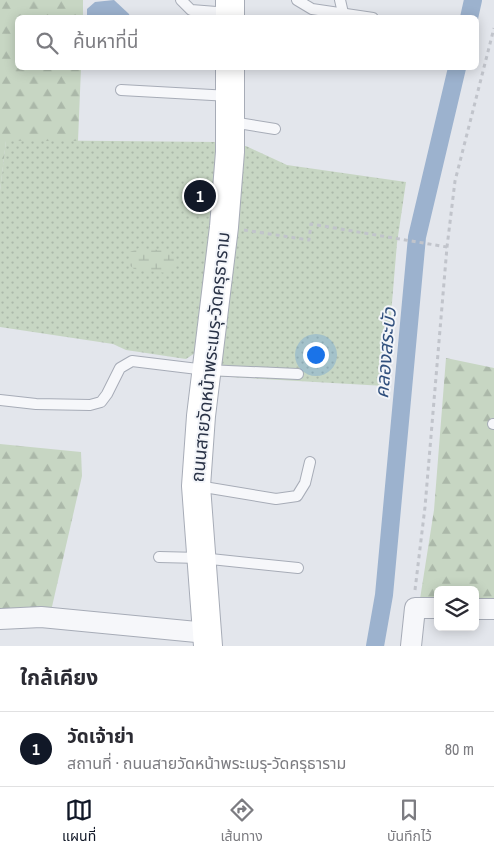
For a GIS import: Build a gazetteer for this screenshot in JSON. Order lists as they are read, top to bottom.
{
  "streets": {
    "street": ["ถนนสายวัดหน้าพระเมรุ-วัดครุธาราม"]
  },
  "water": ["คลองสระบัว"],
  "page": {
    "search": "ค้นหาที่นี่",
    "pins": "1",
    "heading": "ใกล้เคียง",
    "list": [
      {
        "mark": "1",
        "name": "วัดเจ้าย่า",
        "note": "สถานที่ · ถนนสายวัดหน้าพระเมรุ-วัดครุธาราม",
        "value": "80 m"
      }
    ],
    "nav": ["แผนที่", "เส้นทาง", "บันทึกไว้"]
  }
}
